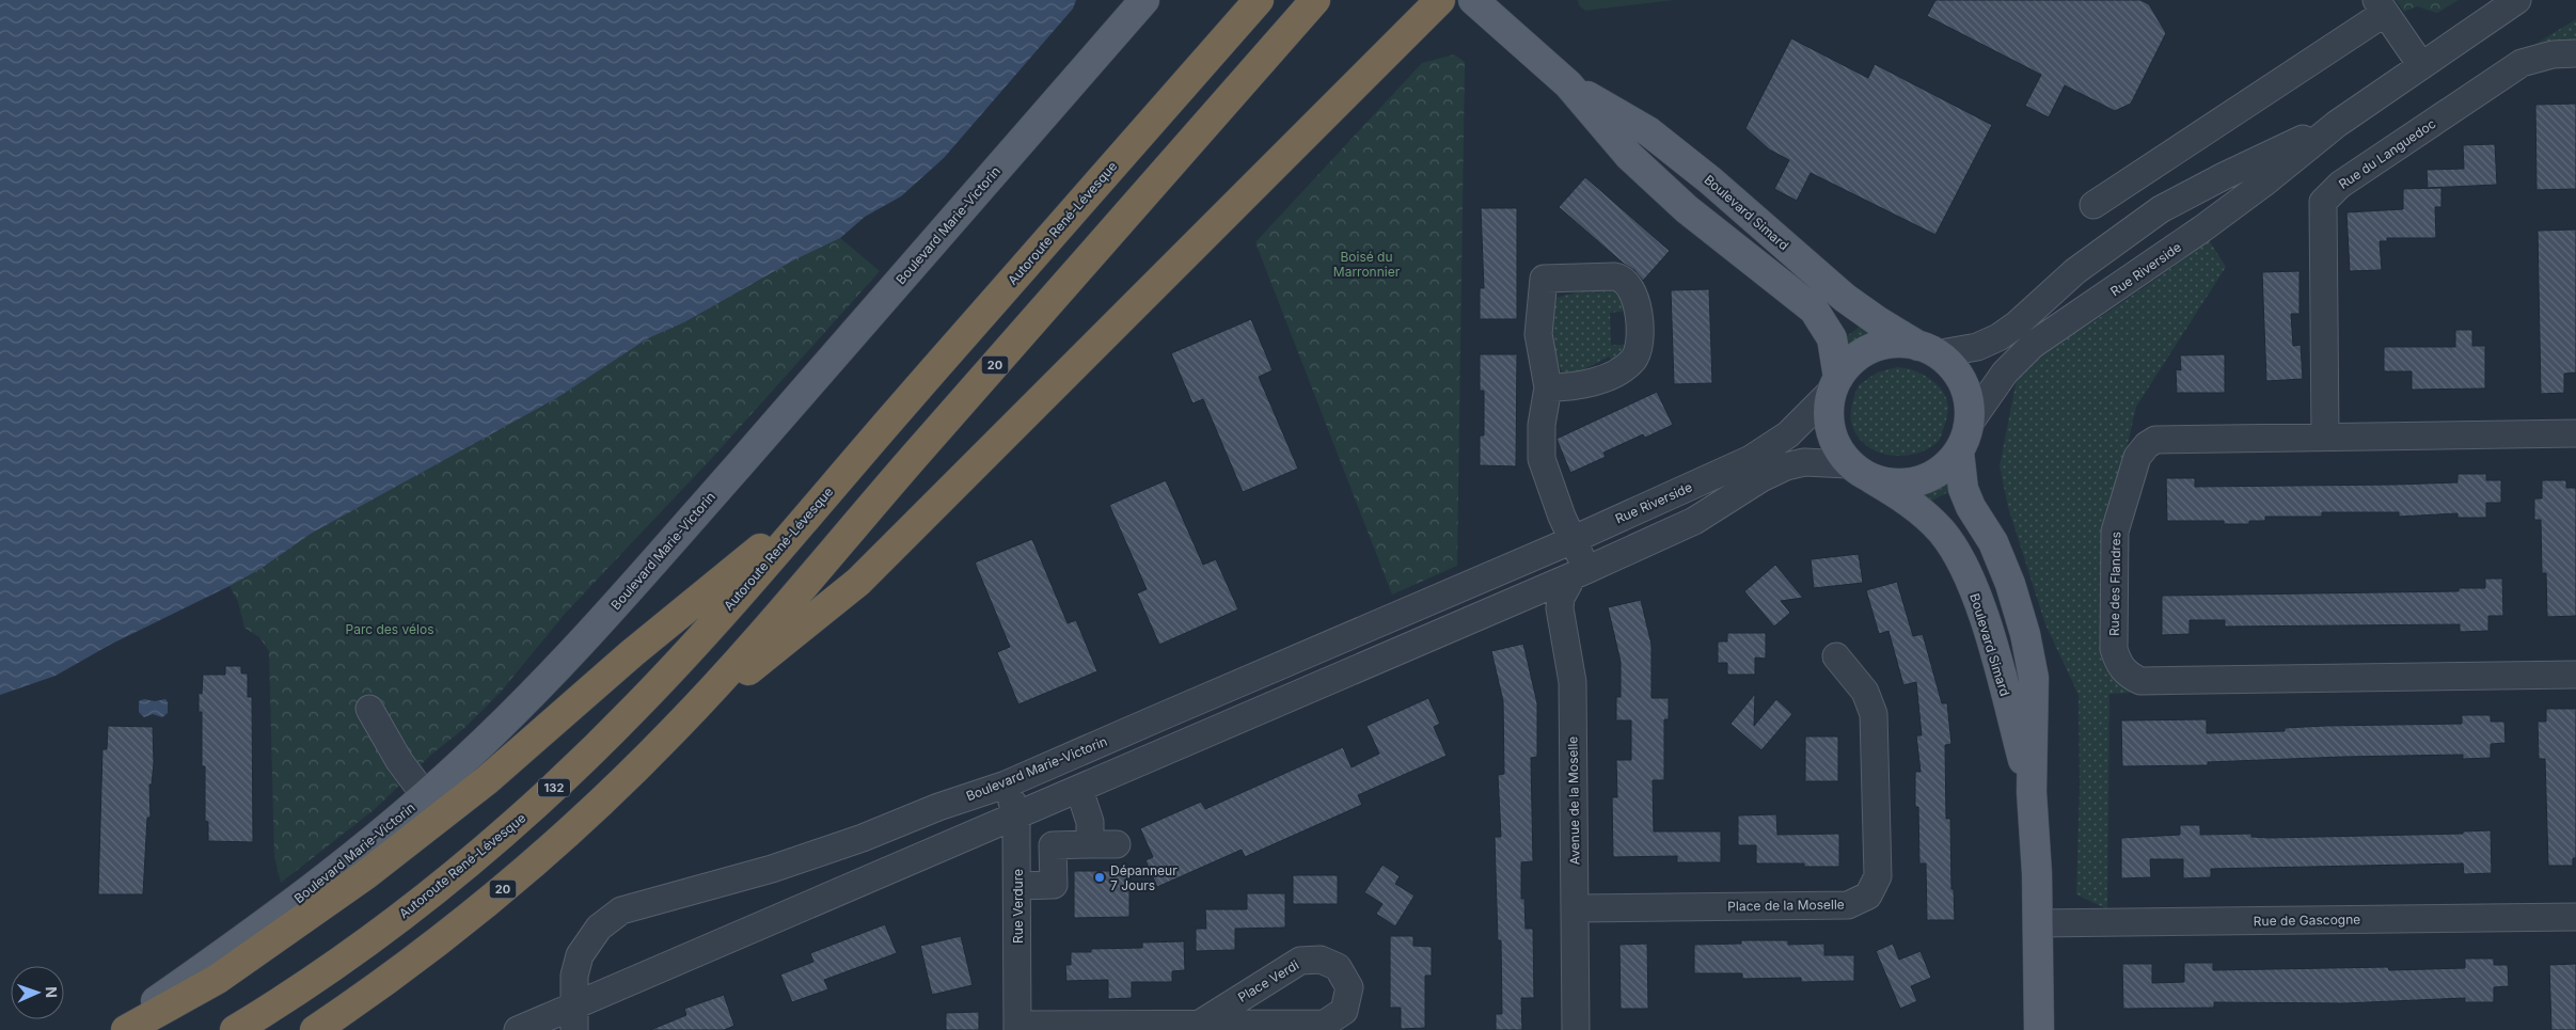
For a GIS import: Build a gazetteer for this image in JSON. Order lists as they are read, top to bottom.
{
  "streets": {
    "highway": ["Autoroute René-Lévesque", "20", "132"],
    "main road": ["Boulevard Simard", "Boulevard Marie-Victorin"],
    "street": [
      "Rue du Languedoc",
      "Rue Riverside",
      "Rue des Flandres",
      "Avenue de la Moselle",
      "Place de la Moselle",
      "Rue Verdure",
      "Rue de Gascogne",
      "Place Verdi"
    ]
  },
  "crossings": [
    ["Rue du Languedoc", "Rue des Flandres"],
    ["Boulevard Simard", "Rue Riverside"],
    ["Boulevard Simard", "Rue de Gascogne"],
    ["Boulevard Marie-Victorin", "Rue Riverside"],
    ["Boulevard Marie-Victorin", "Rue Verdure"],
    ["Avenue de la Moselle", "Place de la Moselle"],
    ["Rue Verdure", "Place Verdi"]
  ],
  "parks": ["Boisé du Marronnier", "Parc des vélos"],
  "places": ["Dépanneur 7 Jours"],
  "north": "right"
}
